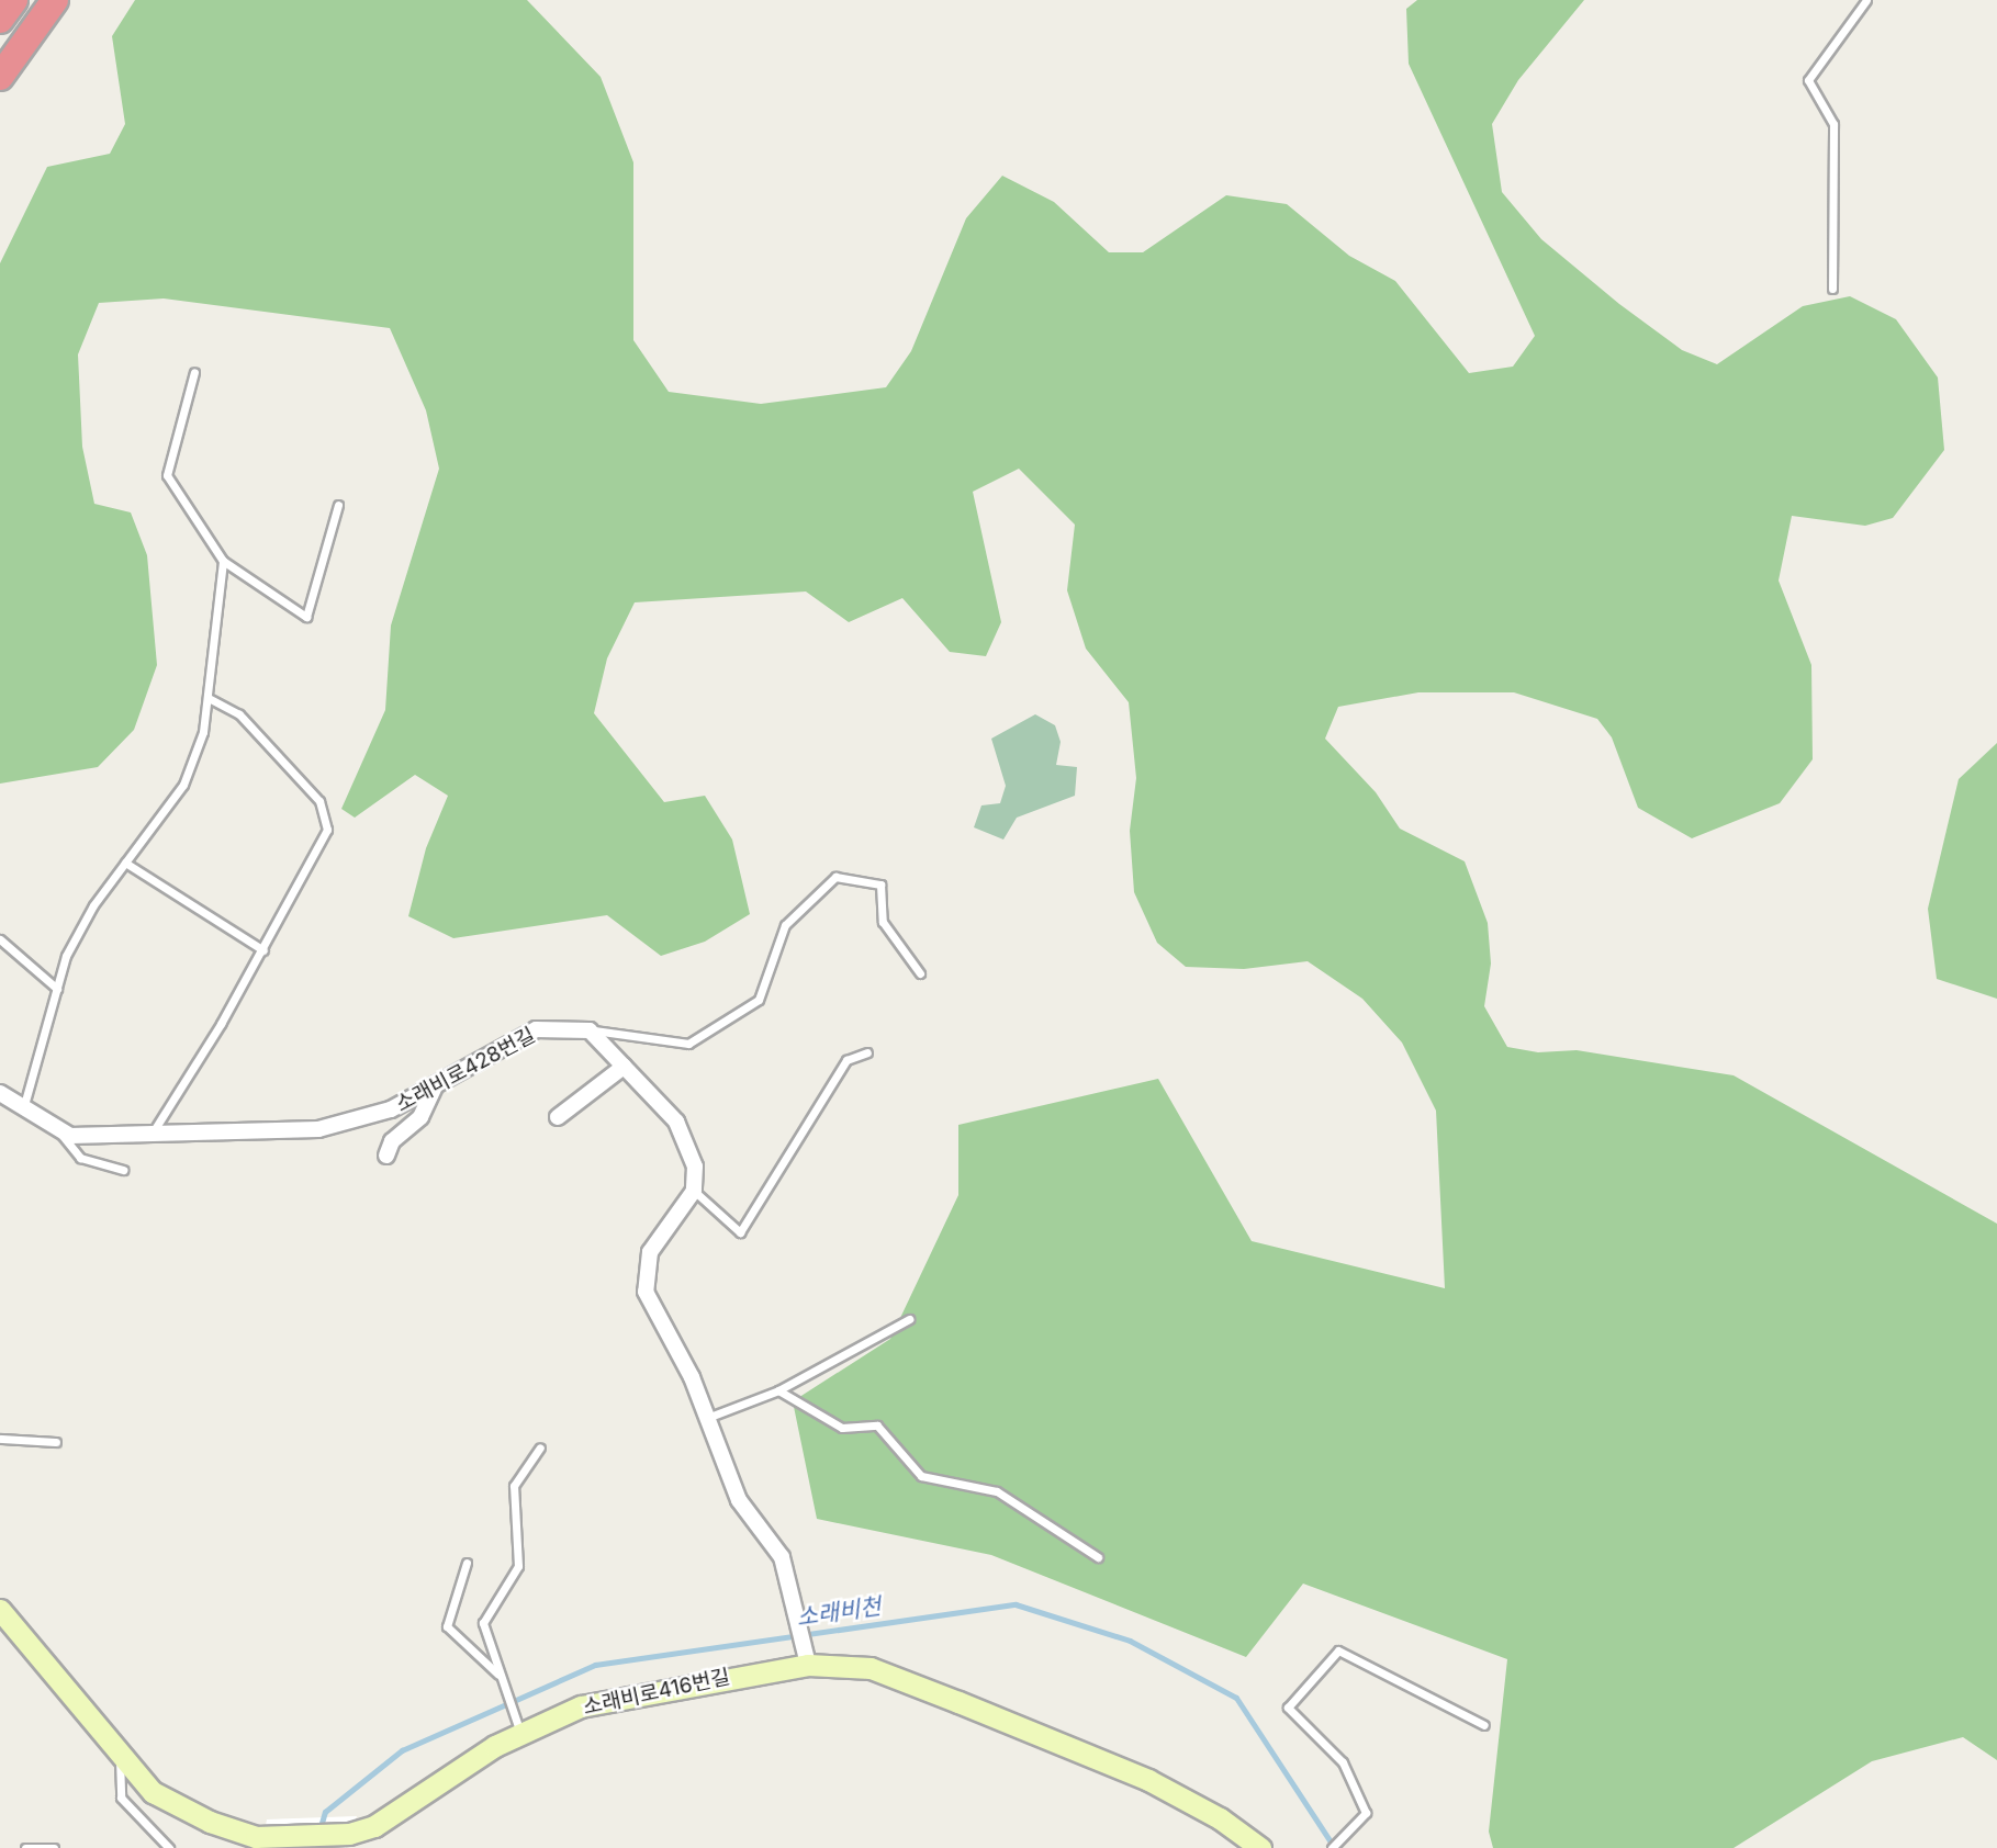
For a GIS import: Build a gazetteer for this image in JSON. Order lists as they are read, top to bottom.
{
  "streets": {
    "street": ["소래비로428번길", "소래비로416번길"]
  },
  "water": ["소래비천"]
}
